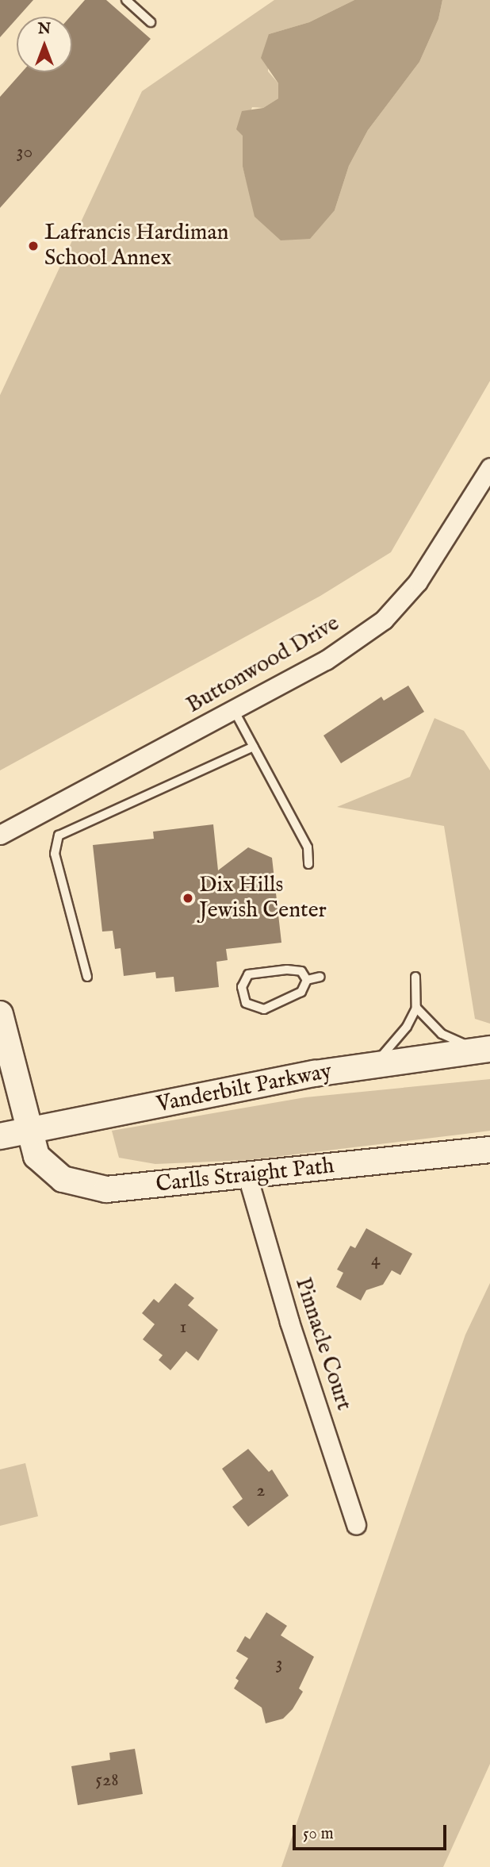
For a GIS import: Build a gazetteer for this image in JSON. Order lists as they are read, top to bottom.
{
  "streets": {
    "street": [
      "Buttonwood Drive",
      "Vanderbilt Parkway",
      "Carlls Straight Path",
      "Pinnacle Court"
    ]
  },
  "crossings": [
    ["Vanderbilt Parkway", "Carlls Straight Path"],
    ["Carlls Straight Path", "Pinnacle Court"]
  ],
  "places": ["Lafrancis Hardiman School Annex", "Dix Hills Jewish Center"],
  "house_numbers": [
    "30",
    "4",
    "1",
    "2",
    "3",
    "528"
  ],
  "scale_bar": "50 m",
  "north": "top"
}
